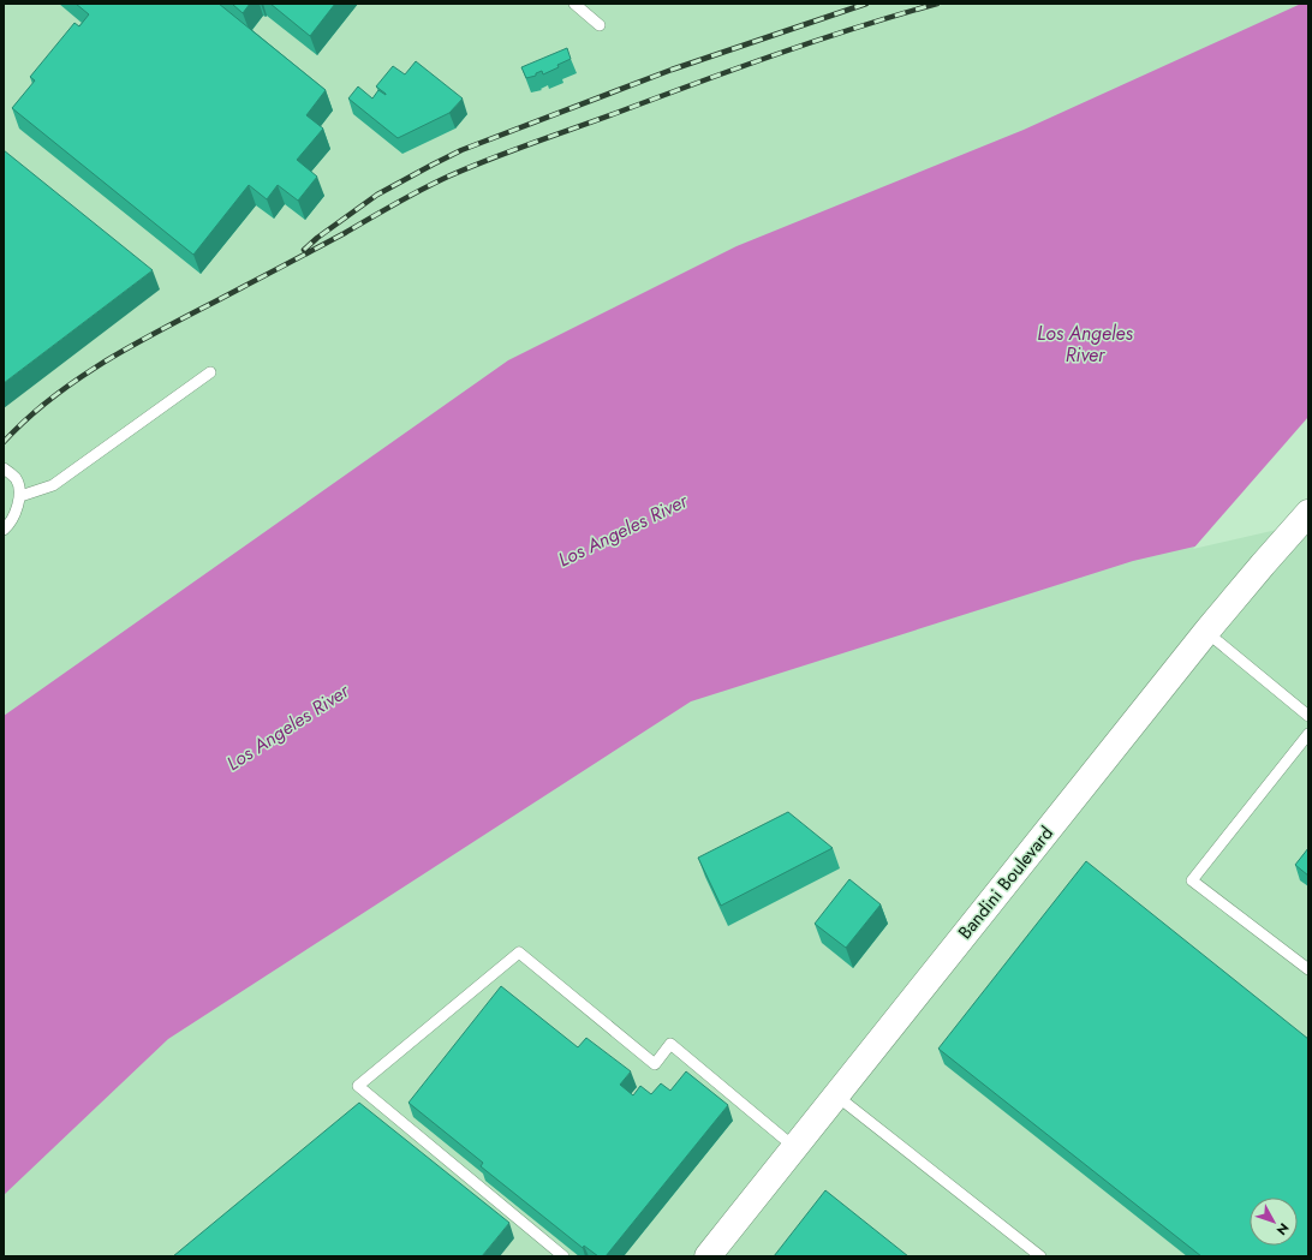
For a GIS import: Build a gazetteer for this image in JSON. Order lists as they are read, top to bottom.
{
  "streets": {
    "main road": ["Bandini Boulevard"]
  },
  "water": ["Los Angeles River"],
  "north": "bottom right"
}
